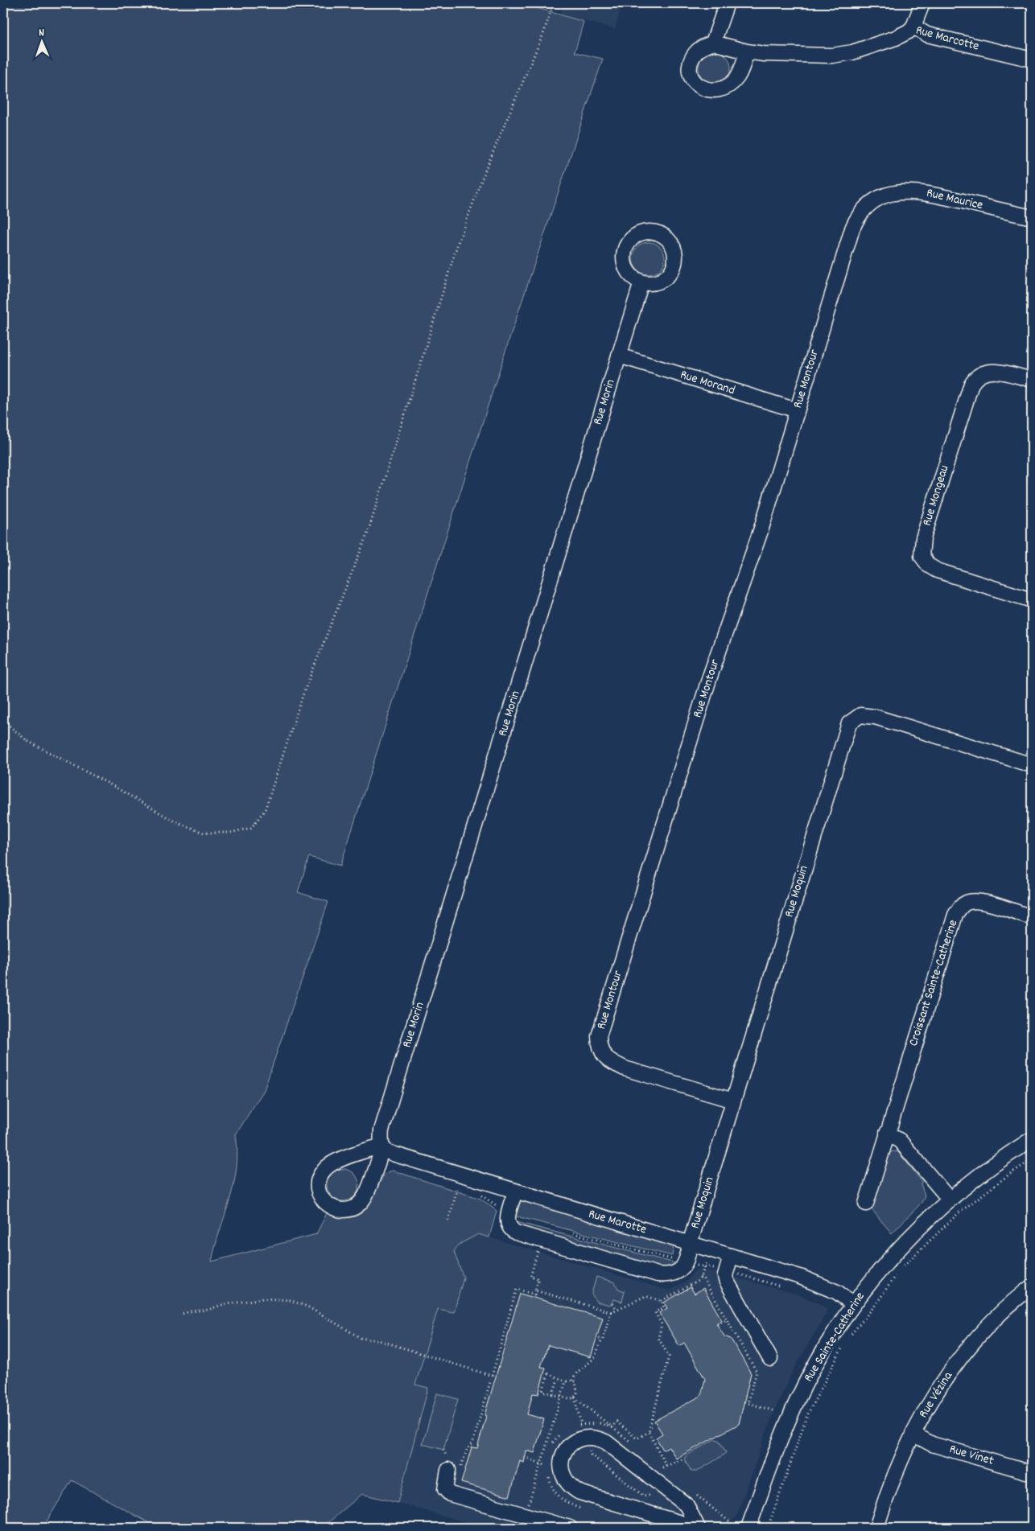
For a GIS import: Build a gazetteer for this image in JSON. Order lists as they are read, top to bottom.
{
  "streets": {
    "street": [
      "Rue Marcotte",
      "Rue Maurice",
      "Rue Montour",
      "Rue Morand",
      "Rue Morin",
      "Rue Mongeau",
      "Rue Moquin",
      "Croissant Sainte-Catherine",
      "Rue Marotte",
      "Rue Sainte-Catherine",
      "Rue Vézina",
      "Rue Vinet"
    ]
  },
  "crossings": [
    ["Rue Maurice", "Rue Montour"],
    ["Rue Montour", "Rue Morand"],
    ["Rue Montour", "Rue Moquin"],
    ["Rue Morand", "Rue Morin"],
    ["Rue Morin", "Rue Marotte"],
    ["Rue Moquin", "Rue Marotte"],
    ["Rue Marotte", "Rue Sainte-Catherine"],
    ["Rue Vézina", "Rue Vinet"]
  ],
  "north": "top"
}
